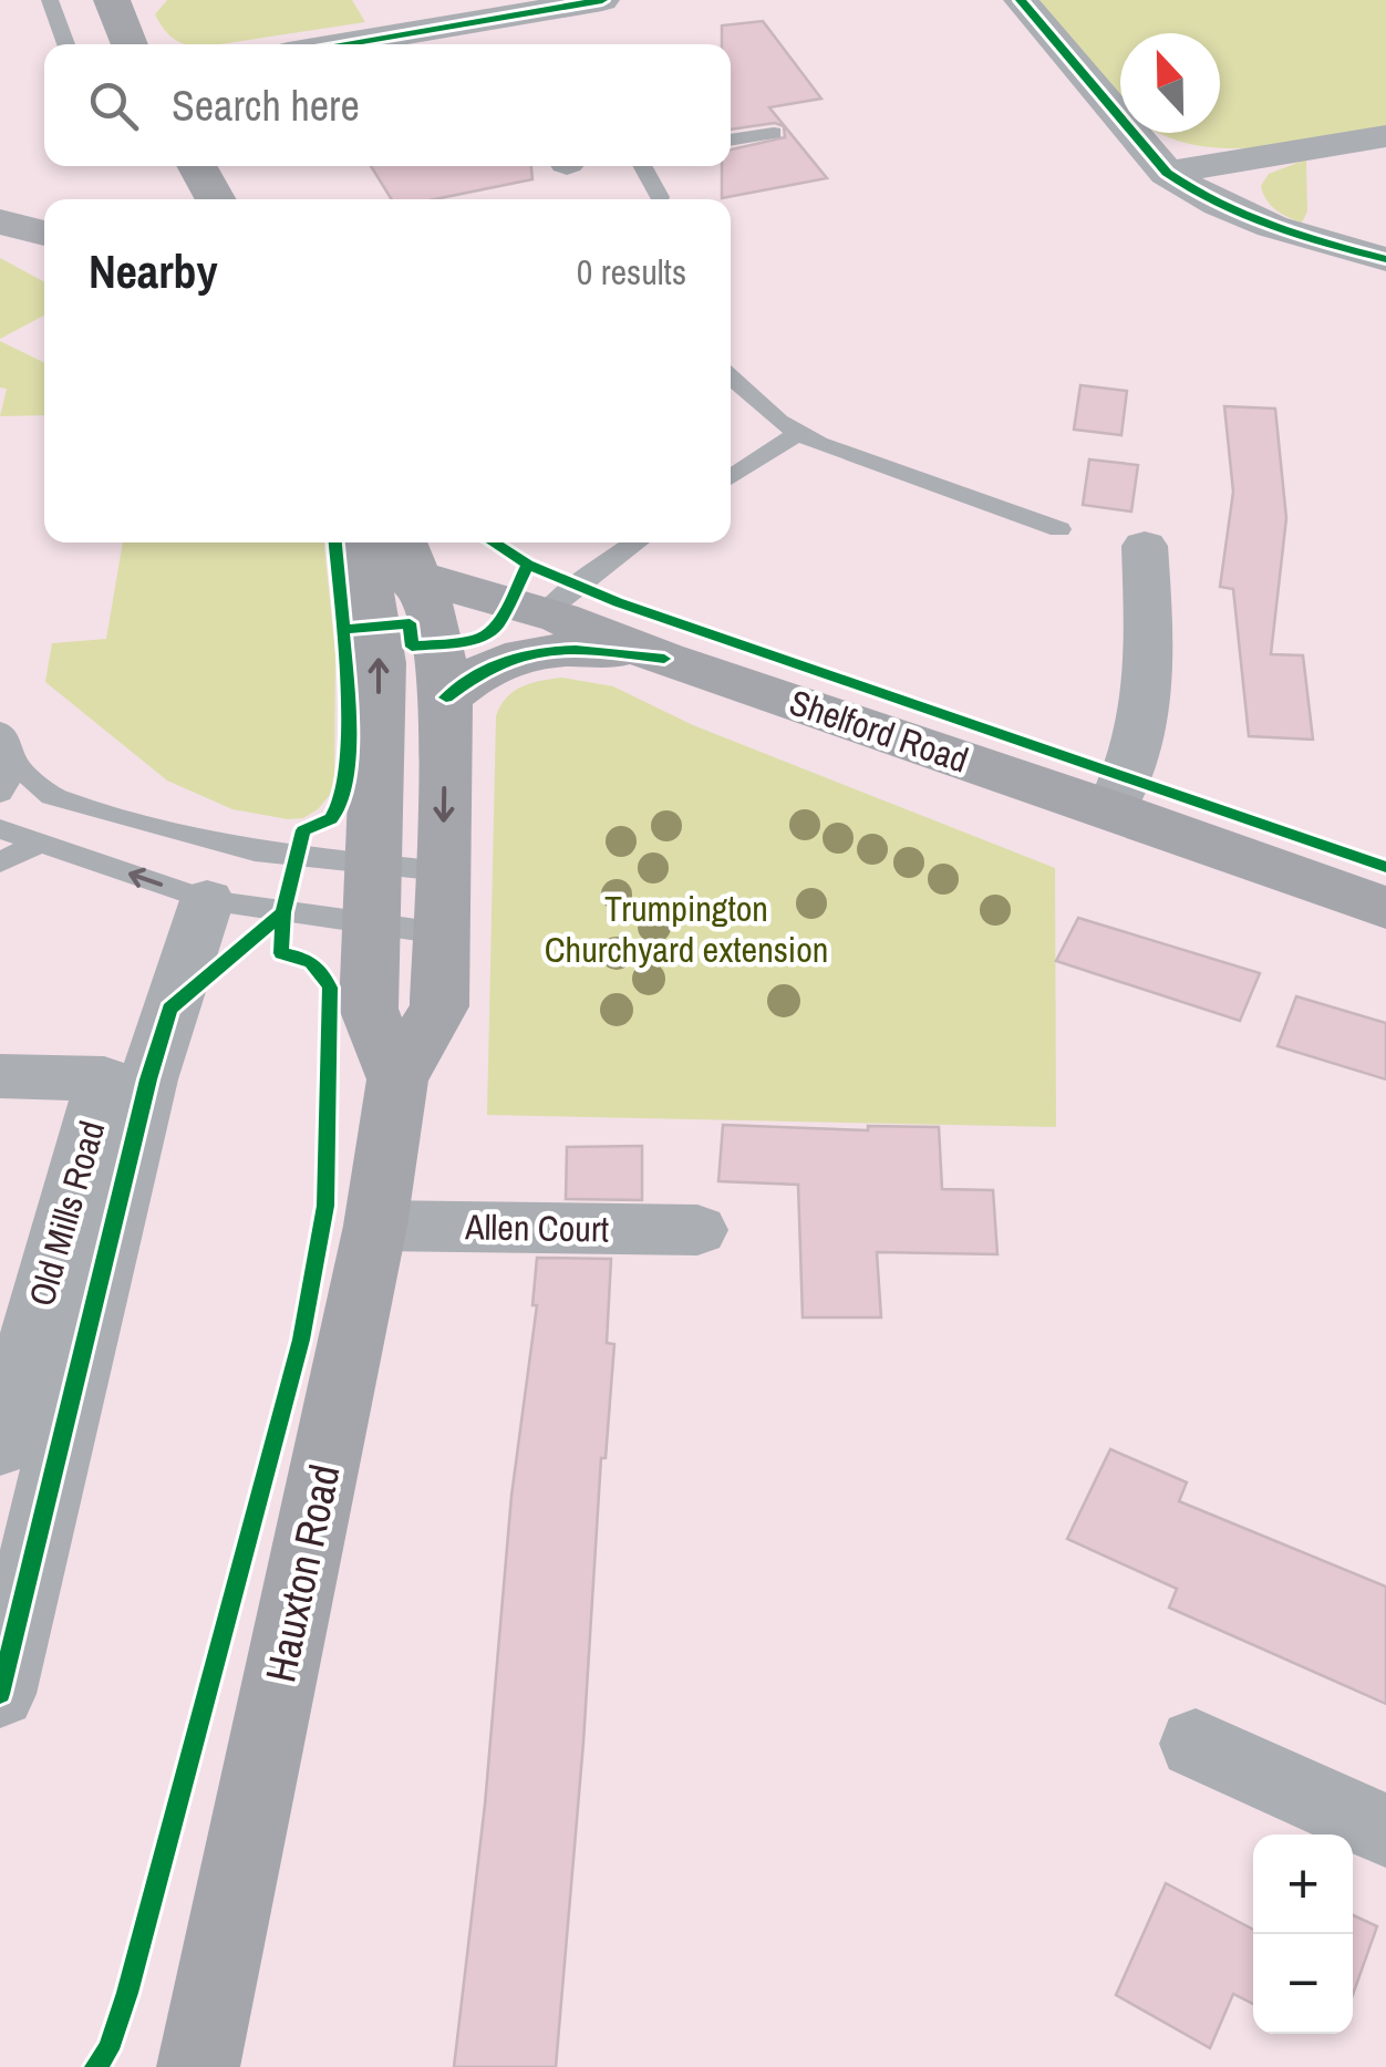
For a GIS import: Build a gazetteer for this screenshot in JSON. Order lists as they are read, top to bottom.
{
  "streets": {
    "main road": ["Shelford Road", "Hauxton Road"],
    "street": ["Old Mills Road", "Allen Court"]
  },
  "crossings": [
    ["Shelford Road", "Hauxton Road"],
    ["Allen Court", "Hauxton Road"]
  ],
  "parks": ["Trumpington Churchyard extension"],
  "north": "top",
  "page": {
    "search": "Search here",
    "heading": ["Nearby", "0 results"],
    "map_buttons": ["+", "−"]
  }
}
